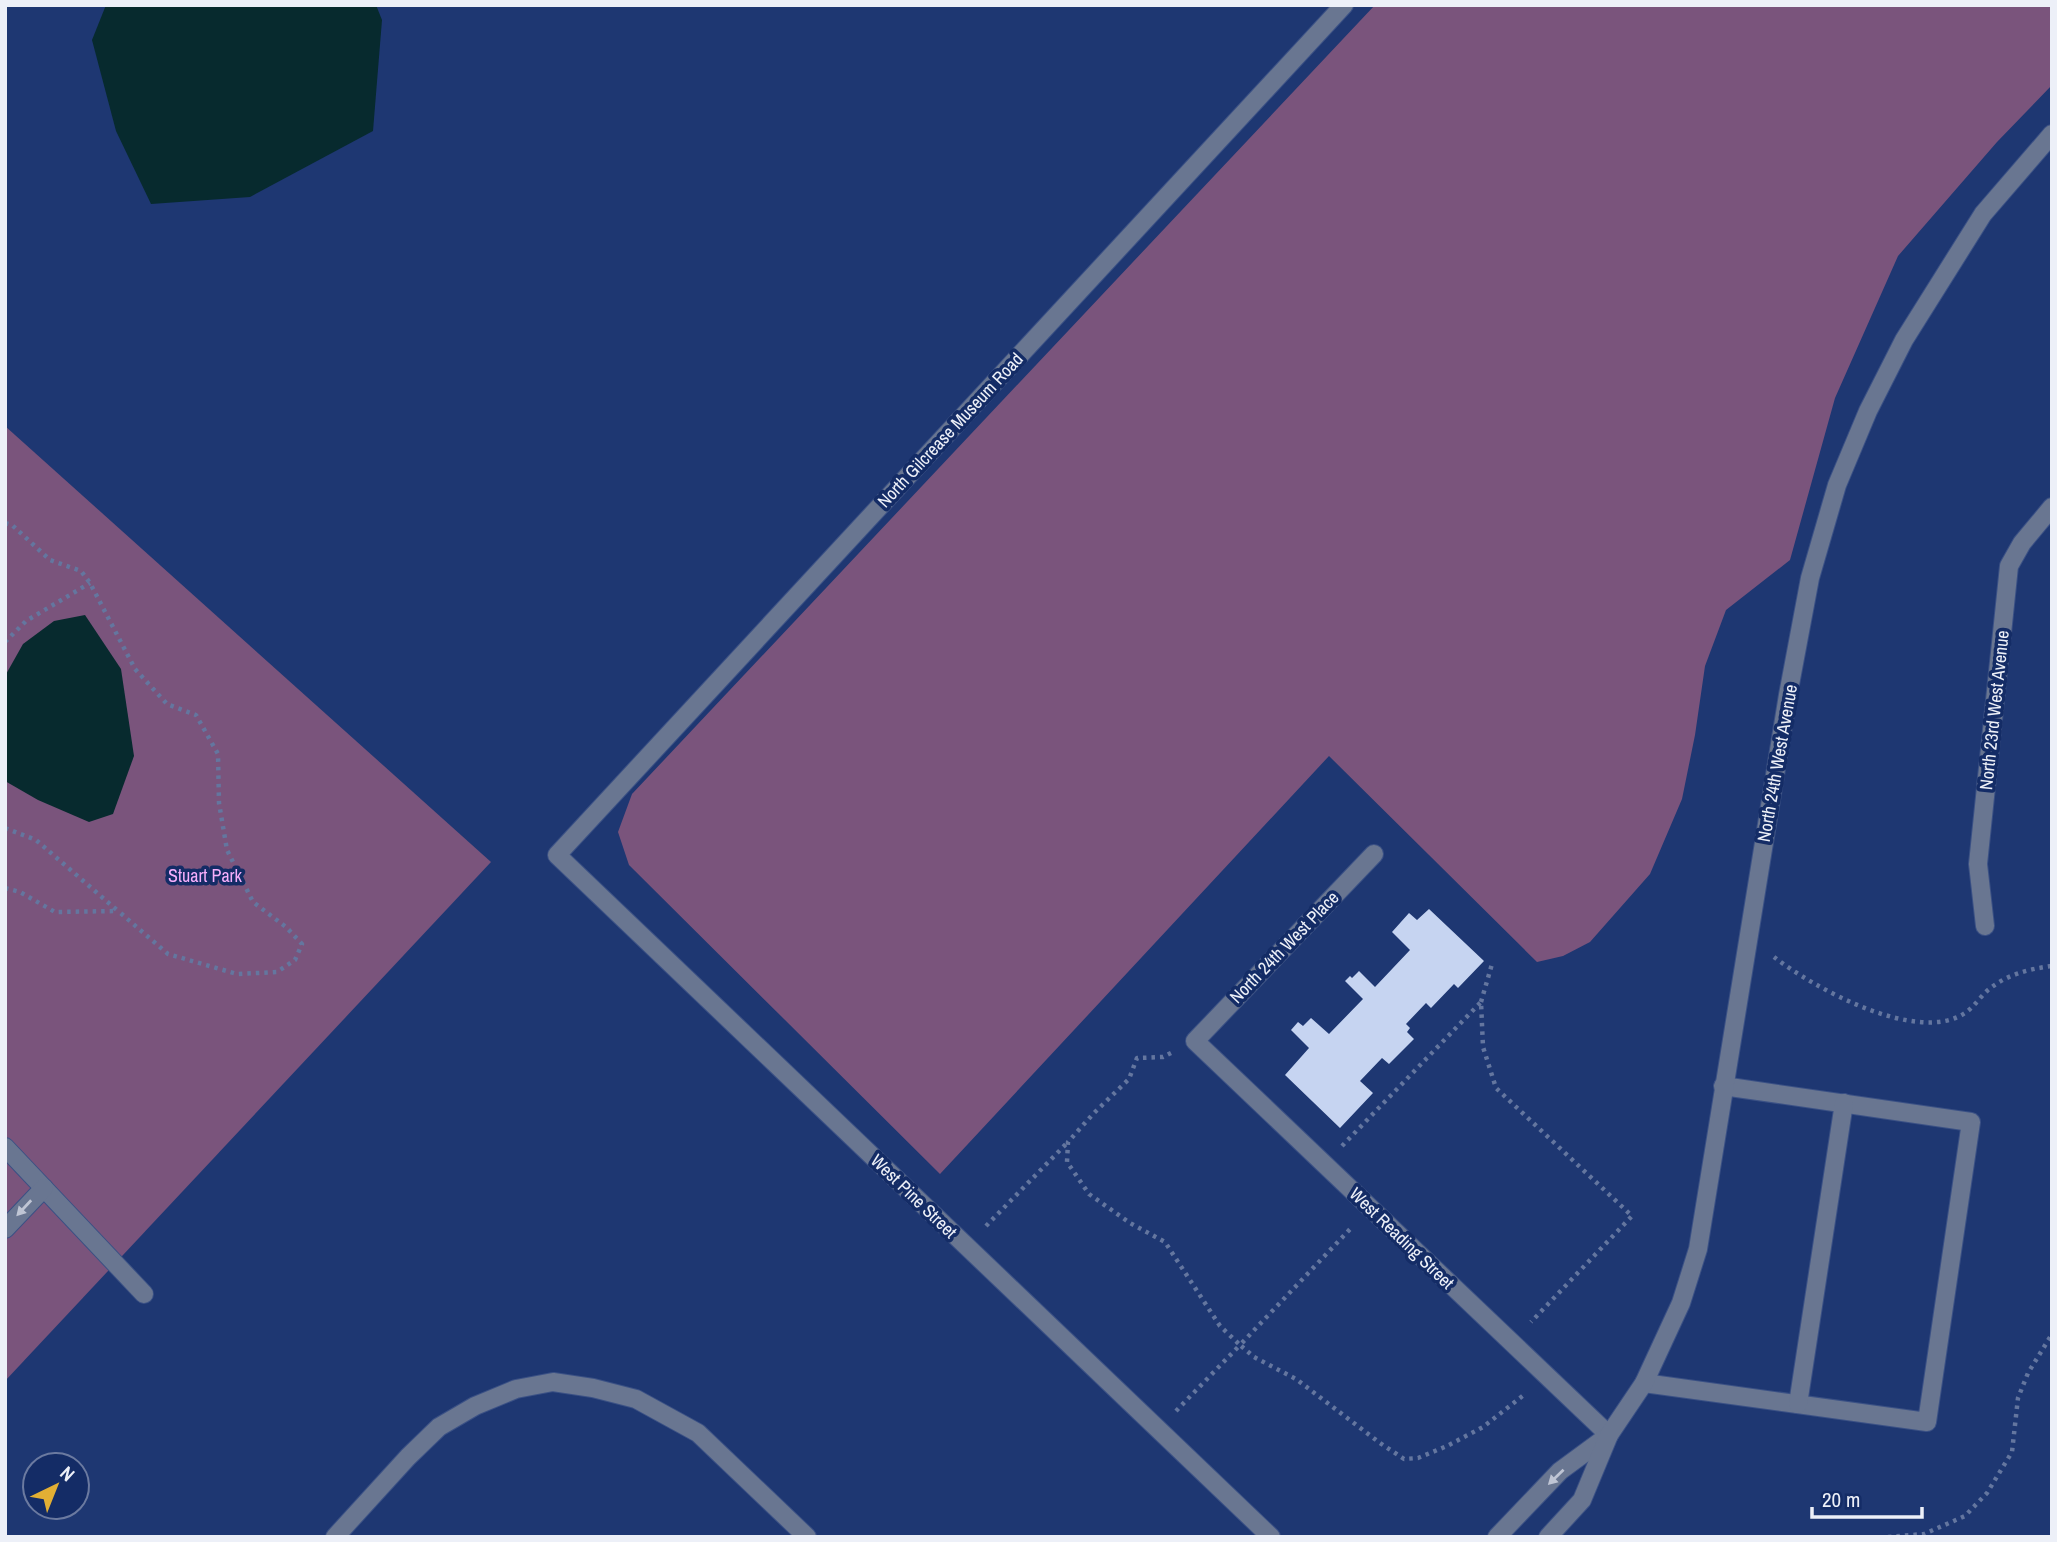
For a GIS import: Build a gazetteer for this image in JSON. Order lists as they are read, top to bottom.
{
  "streets": {
    "street": [
      "North Gilcrease Museum Road",
      "North 23rd West Avenue",
      "North 24th West Avenue",
      "North 24th West Place",
      "West Pine Street",
      "West Reading Street"
    ]
  },
  "crossings": [
    ["North Gilcrease Museum Road", "West Pine Street"],
    ["North 24th West Avenue", "West Reading Street"],
    ["North 24th West Place", "West Reading Street"]
  ],
  "parks": ["Stuart Park"],
  "scale_bar": "20 m",
  "north": "top right"
}
